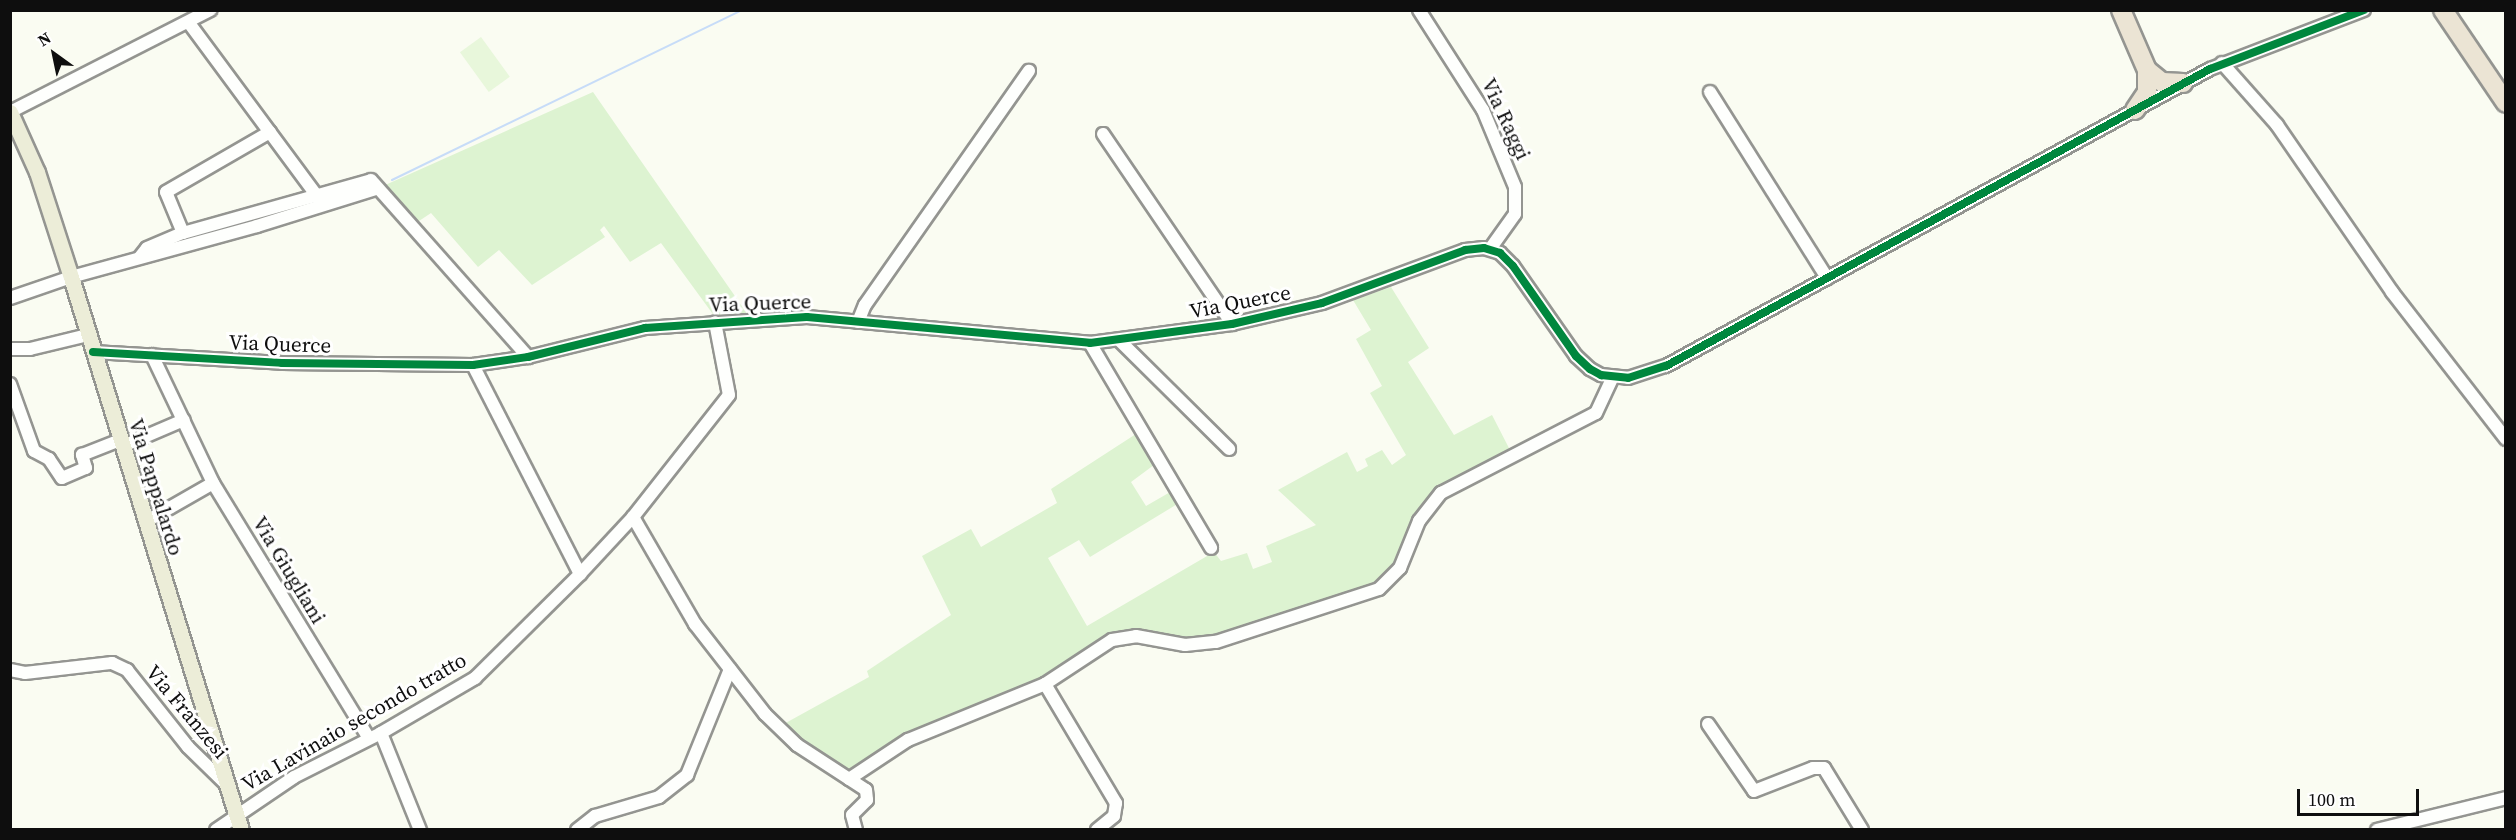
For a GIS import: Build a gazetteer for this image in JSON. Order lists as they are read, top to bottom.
{
  "streets": {
    "main road": ["Via Pappalardo"],
    "street": [
      "Via Raggi",
      "Via Querce",
      "Via Giugliani",
      "Via Franzesi",
      "Via Lavinaio secondo tratto"
    ]
  },
  "crossings": [
    ["Via Raggi", "Via Querce"],
    ["Via Querce", "Via Pappalardo"],
    ["Via Querce", "Via Giugliani"],
    ["Via Querce", "Via Lavinaio secondo tratto"],
    ["Via Pappalardo", "Via Franzesi"],
    ["Via Pappalardo", "Via Lavinaio secondo tratto"],
    ["Via Giugliani", "Via Lavinaio secondo tratto"]
  ],
  "scale_bar": "100 m",
  "north": "top left"
}
